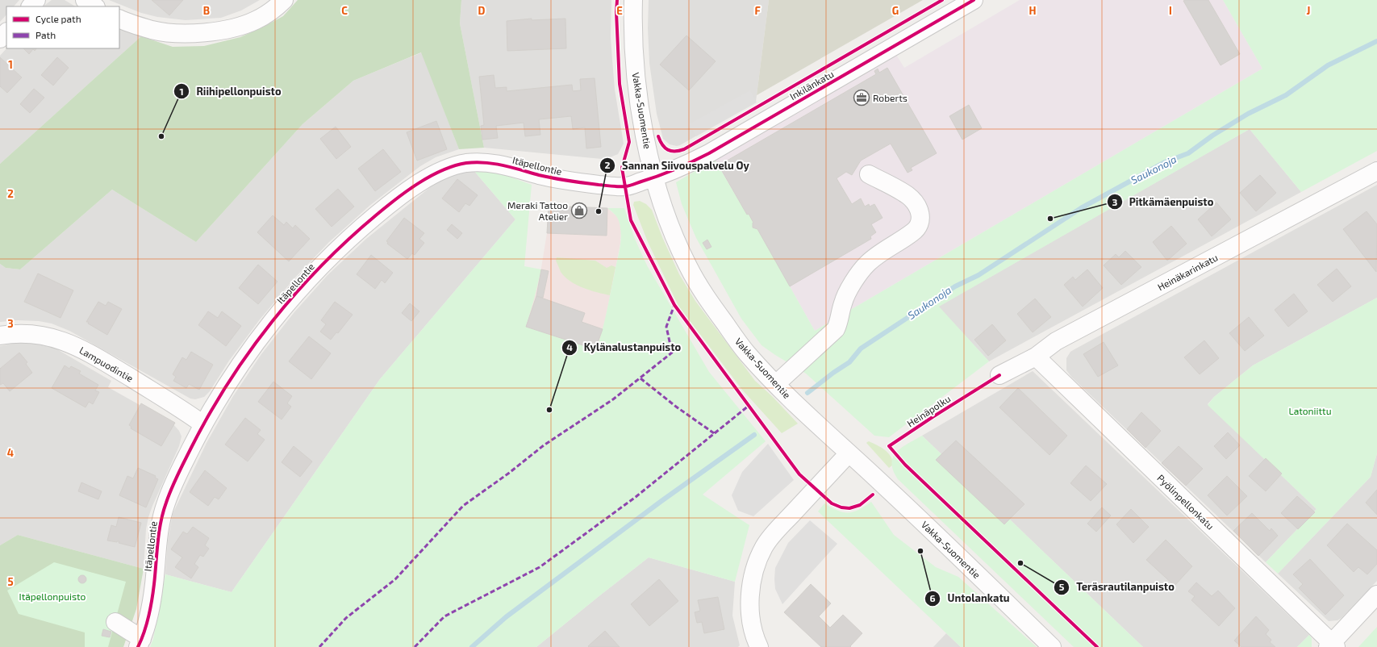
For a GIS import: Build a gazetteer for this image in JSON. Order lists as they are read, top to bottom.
{
  "streets": {
    "street": [
      "Inkilänkatu",
      "Vakka-Suomentie",
      "Itäpellontie",
      "Heinäkarinkatu",
      "Lampuodintie",
      "Pyölinpellonkatu"
    ],
    "cycle path": ["Heinäpolku"]
  },
  "crossings": [
    ["Inkilänkatu", "Vakka-Suomentie"],
    ["Inkilänkatu", "Itäpellontie"],
    ["Vakka-Suomentie", "Itäpellontie"],
    ["Itäpellontie", "Lampuodintie"],
    ["Heinäkarinkatu", "Pyölinpellonkatu"]
  ],
  "water": ["Saukonoja"],
  "parks": ["Latoniittu", "Itäpellonpuisto"],
  "places": {
    "office": ["Roberts"],
    "other": [
      "Riihipellonpuisto",
      "Sannan Siivouspalvelu Oy",
      "Pitkämäenpuisto",
      "Kylänalustanpuisto",
      "Untolankatu",
      "Teräsrautilanpuisto"
    ],
    "shop": ["Meraki Tattoo Atelier"]
  },
  "legend": ["Cycle path", "Path"],
  "grid": {
    "columns": [
      "B",
      "C",
      "D",
      "E",
      "F",
      "G",
      "H",
      "I",
      "J"
    ],
    "rows": [
      "1",
      "2",
      "3",
      "4",
      "5"
    ]
  }
}
